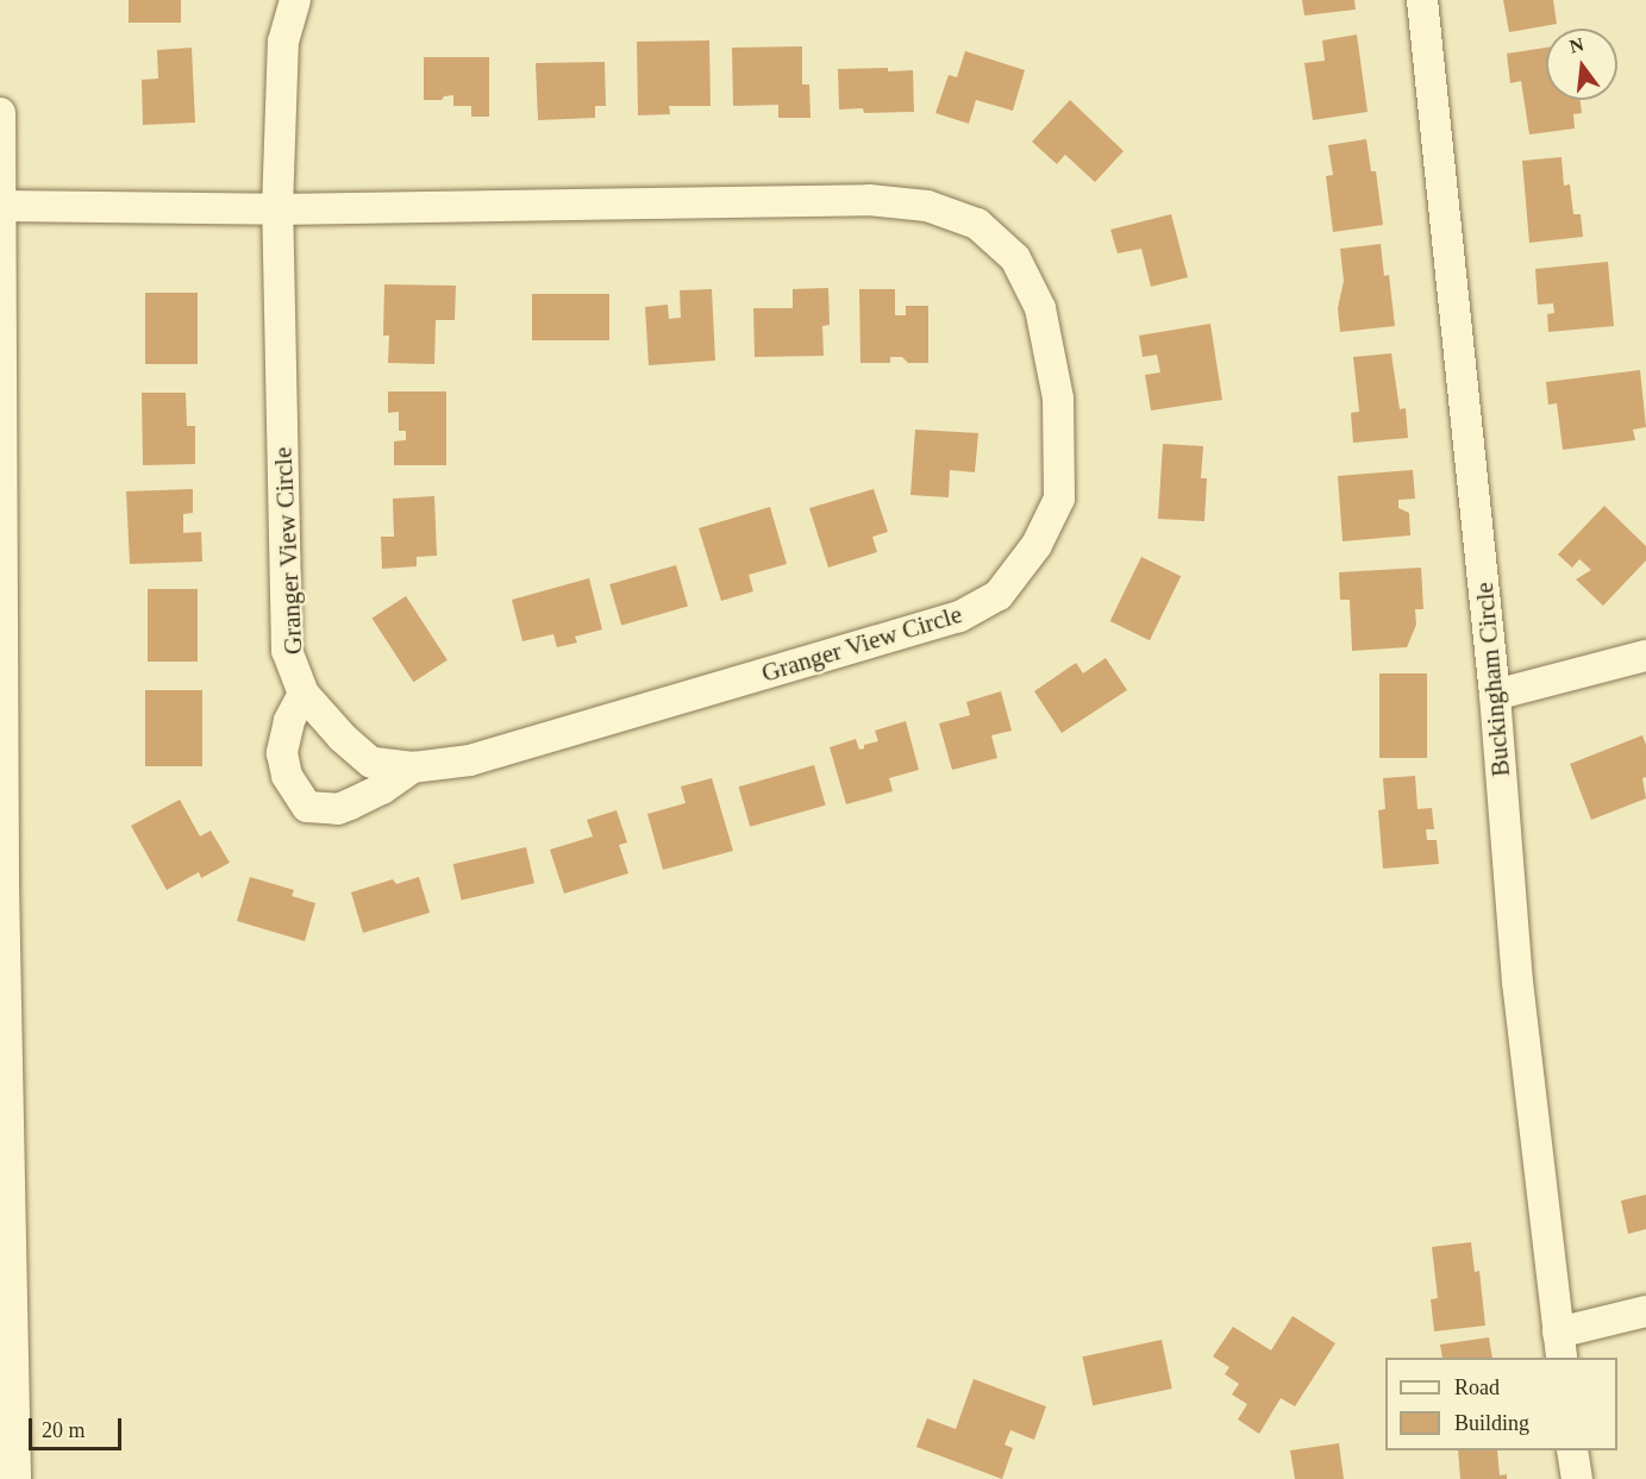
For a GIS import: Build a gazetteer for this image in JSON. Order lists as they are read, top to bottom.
{
  "streets": {
    "street": ["Granger View Circle", "Buckingham Circle"]
  },
  "legend": ["Road", "Building"],
  "scale_bar": "20 m",
  "north": "top"
}
